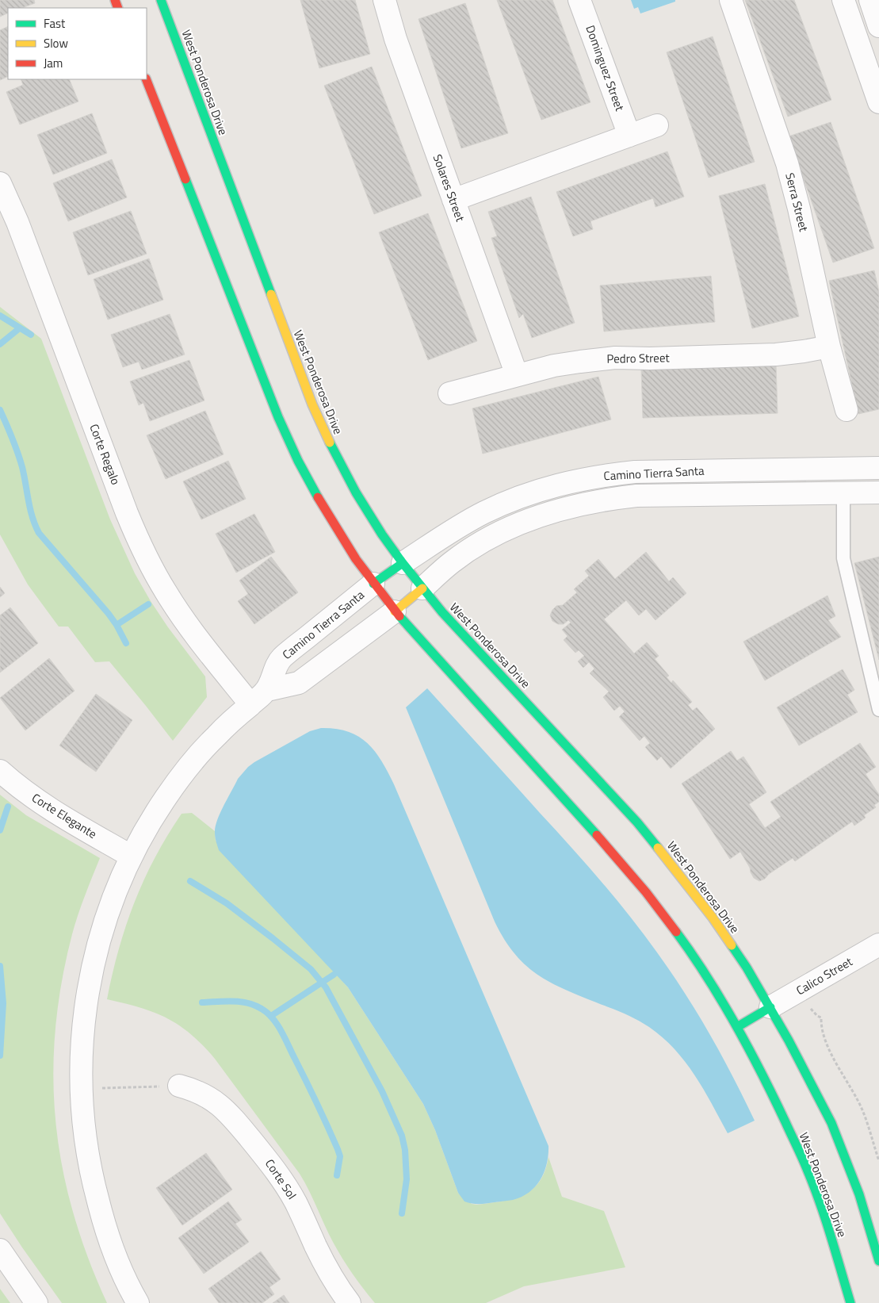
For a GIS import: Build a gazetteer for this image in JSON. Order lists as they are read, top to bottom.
{
  "streets": {
    "main road": ["West Ponderosa Drive"],
    "street": [
      "Dominguez Street",
      "Solares Street",
      "Serra Street",
      "Pedro Street",
      "Corte Regalo",
      "Camino Tierra Santa",
      "Corte Elegante",
      "Calico Street",
      "Corte Sol"
    ]
  },
  "crossings": [
    ["West Ponderosa Drive", "Camino Tierra Santa"],
    ["West Ponderosa Drive", "Calico Street"],
    ["Solares Street", "Pedro Street"],
    ["Serra Street", "Pedro Street"],
    ["Corte Regalo", "Camino Tierra Santa"],
    ["Camino Tierra Santa", "Corte Elegante"]
  ],
  "legend": ["Fast", "Slow", "Jam"]
}
